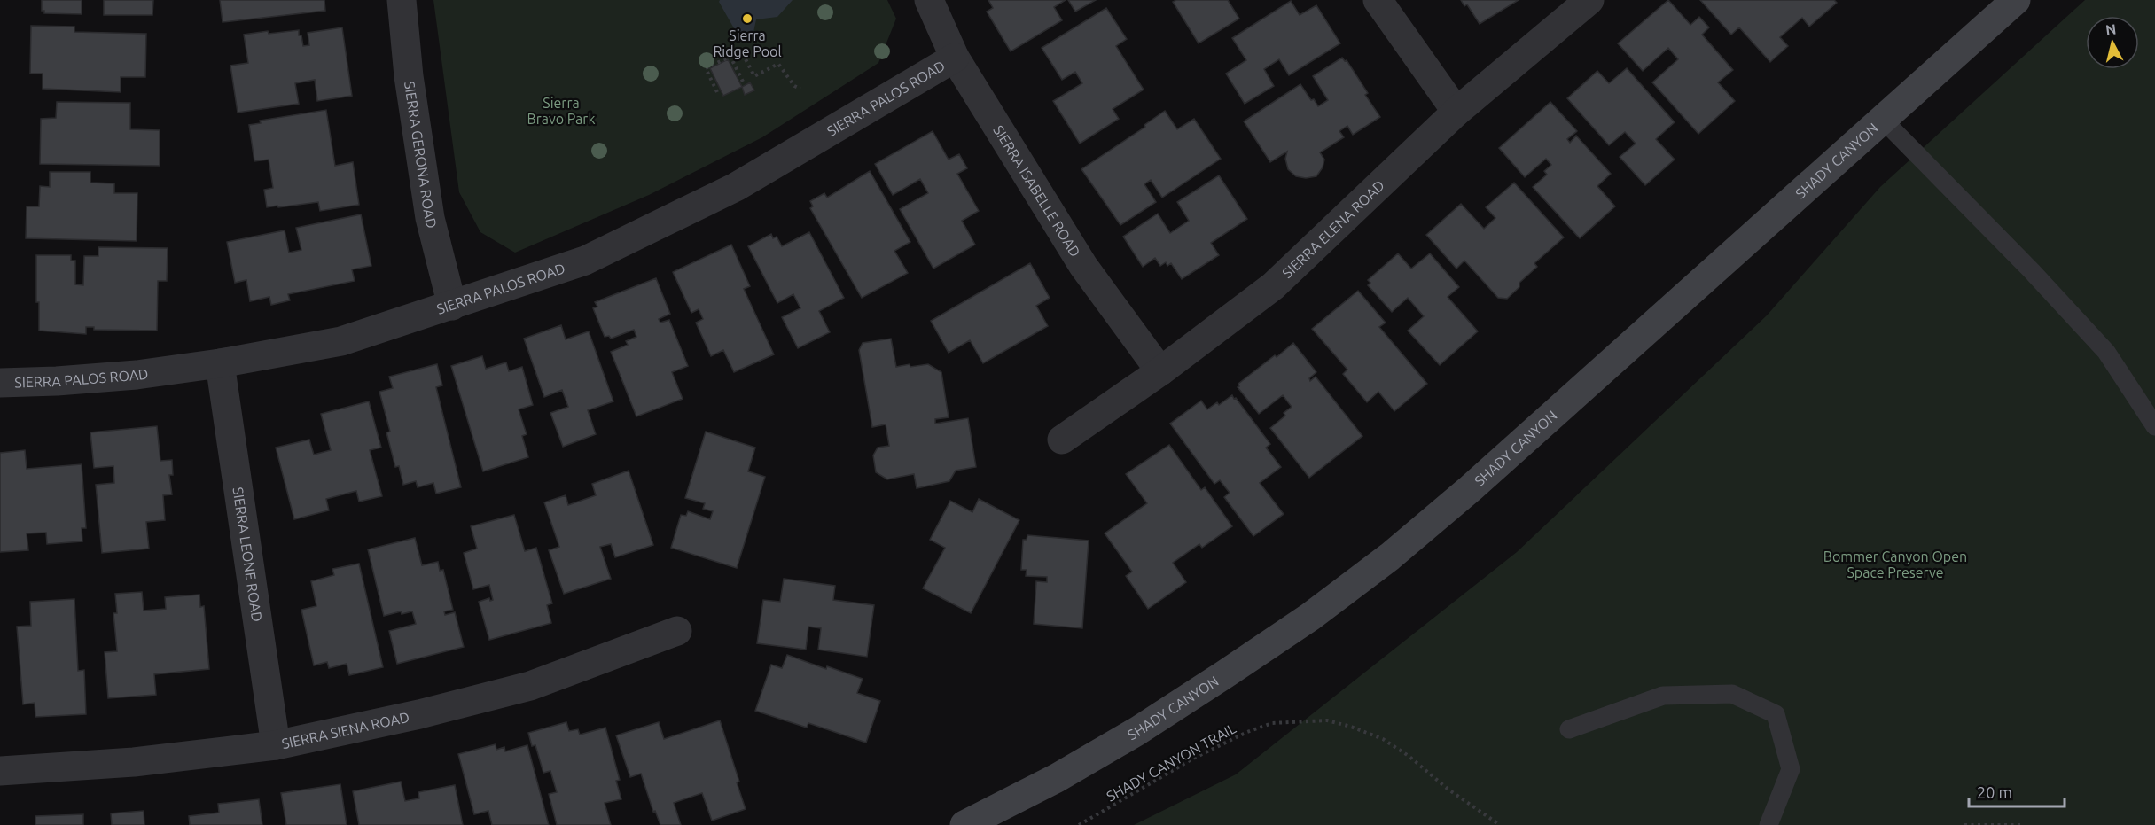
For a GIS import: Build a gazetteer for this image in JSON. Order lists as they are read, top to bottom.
{
  "streets": {
    "main road": ["SHADY CANYON"],
    "street": [
      "SIERRA PALOS ROAD",
      "SIERRA GERONA ROAD",
      "SIERRA ISABELLE ROAD",
      "SIERRA ELENA ROAD",
      "SIERRA LEONE ROAD",
      "SIERRA SIENA ROAD"
    ],
    "path": ["SHADY CANYON TRAIL"]
  },
  "crossings": [
    ["SIERRA PALOS ROAD", "SIERRA GERONA ROAD"],
    ["SIERRA PALOS ROAD", "SIERRA ISABELLE ROAD"],
    ["SIERRA PALOS ROAD", "SIERRA LEONE ROAD"],
    ["SIERRA ISABELLE ROAD", "SIERRA ELENA ROAD"],
    ["SIERRA LEONE ROAD", "SIERRA SIENA ROAD"]
  ],
  "parks": ["Sierra Bravo Park", "Bommer Canyon Open Space Preserve"],
  "places": ["Sierra Ridge Pool"],
  "scale_bar": "20 m",
  "north": "top"
}
